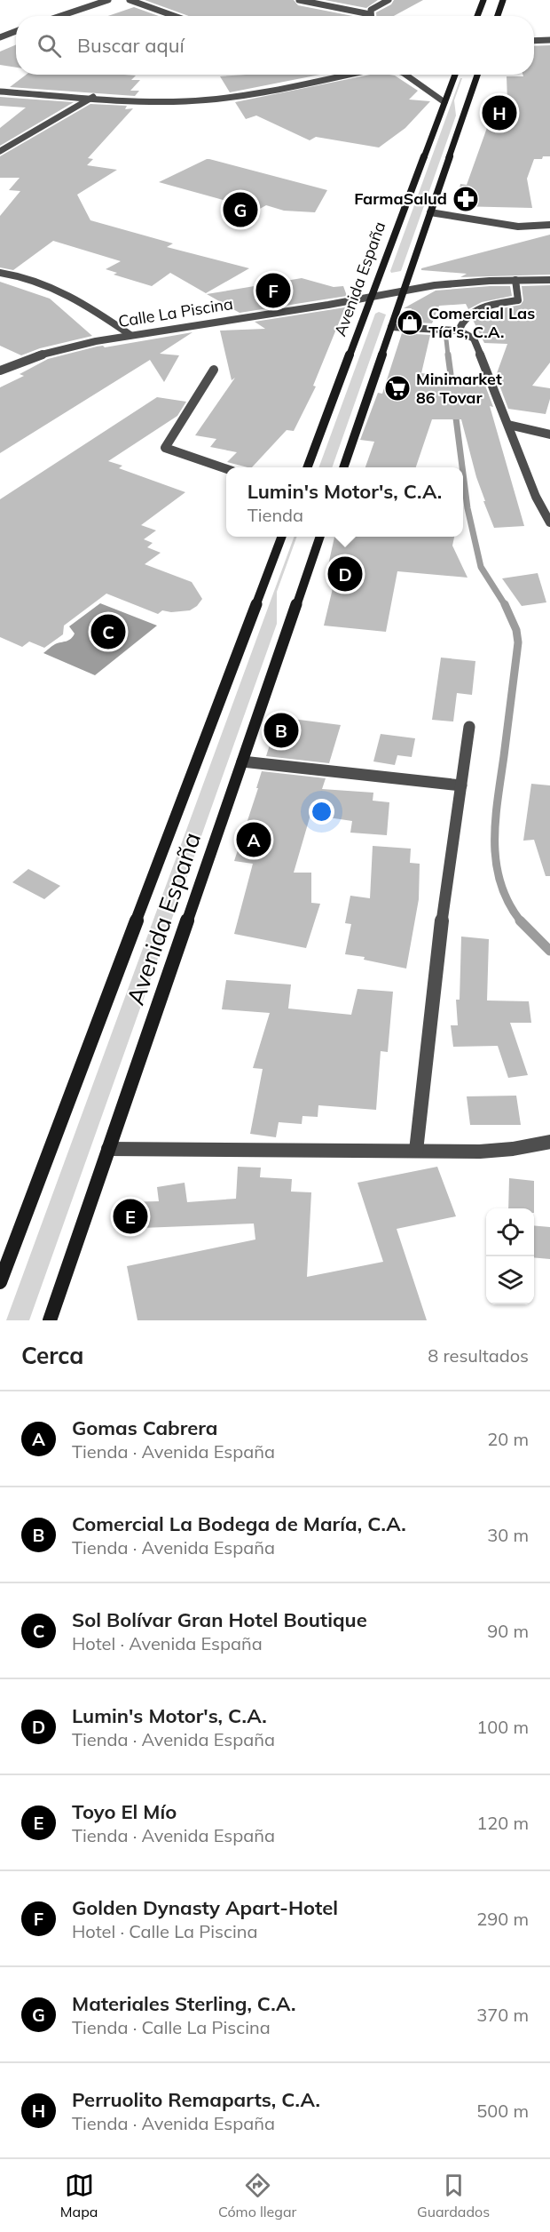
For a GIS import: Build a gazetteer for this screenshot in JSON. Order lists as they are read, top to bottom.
{
  "streets": {
    "main road": ["Avenida España"],
    "street": ["Calle La Piscina"]
  },
  "crossings": [
    ["Avenida España", "Calle La Piscina"]
  ],
  "places": {
    "pharmacy": ["FarmaSalud"],
    "shop": ["Comercial Las Tía's, C.A."],
    "supermarket": ["Minimarket 86 Tovar"]
  },
  "page": {
    "search": "Buscar aquí",
    "pins": [
      "H",
      "G",
      "F",
      "D",
      "C",
      "B",
      "A",
      "E"
    ],
    "popup": ["Lumin's Motor's, C.A.", "Tienda"],
    "heading": ["Cerca", "8 resultados"],
    "list": [
      {
        "mark": "A",
        "name": "Gomas Cabrera",
        "note": "Tienda · Avenida España",
        "value": "20 m"
      },
      {
        "mark": "B",
        "name": "Comercial La Bodega de María, C.A.",
        "note": "Tienda · Avenida España",
        "value": "30 m"
      },
      {
        "mark": "C",
        "name": "Sol Bolívar Gran Hotel Boutique",
        "note": "Hotel · Avenida España",
        "value": "90 m"
      },
      {
        "mark": "D",
        "name": "Lumin's Motor's, C.A.",
        "note": "Tienda · Avenida España",
        "value": "100 m"
      },
      {
        "mark": "E",
        "name": "Toyo El Mío",
        "note": "Tienda · Avenida España",
        "value": "120 m"
      },
      {
        "mark": "F",
        "name": "Golden Dynasty Apart-Hotel",
        "note": "Hotel · Calle La Piscina",
        "value": "290 m"
      },
      {
        "mark": "G",
        "name": "Materiales Sterling, C.A.",
        "note": "Tienda · Calle La Piscina",
        "value": "370 m"
      },
      {
        "mark": "H",
        "name": "Perruolito Remaparts, C.A.",
        "note": "Tienda · Avenida España",
        "value": "500 m"
      }
    ],
    "nav": ["Mapa", "Cómo llegar", "Guardados"]
  }
}
